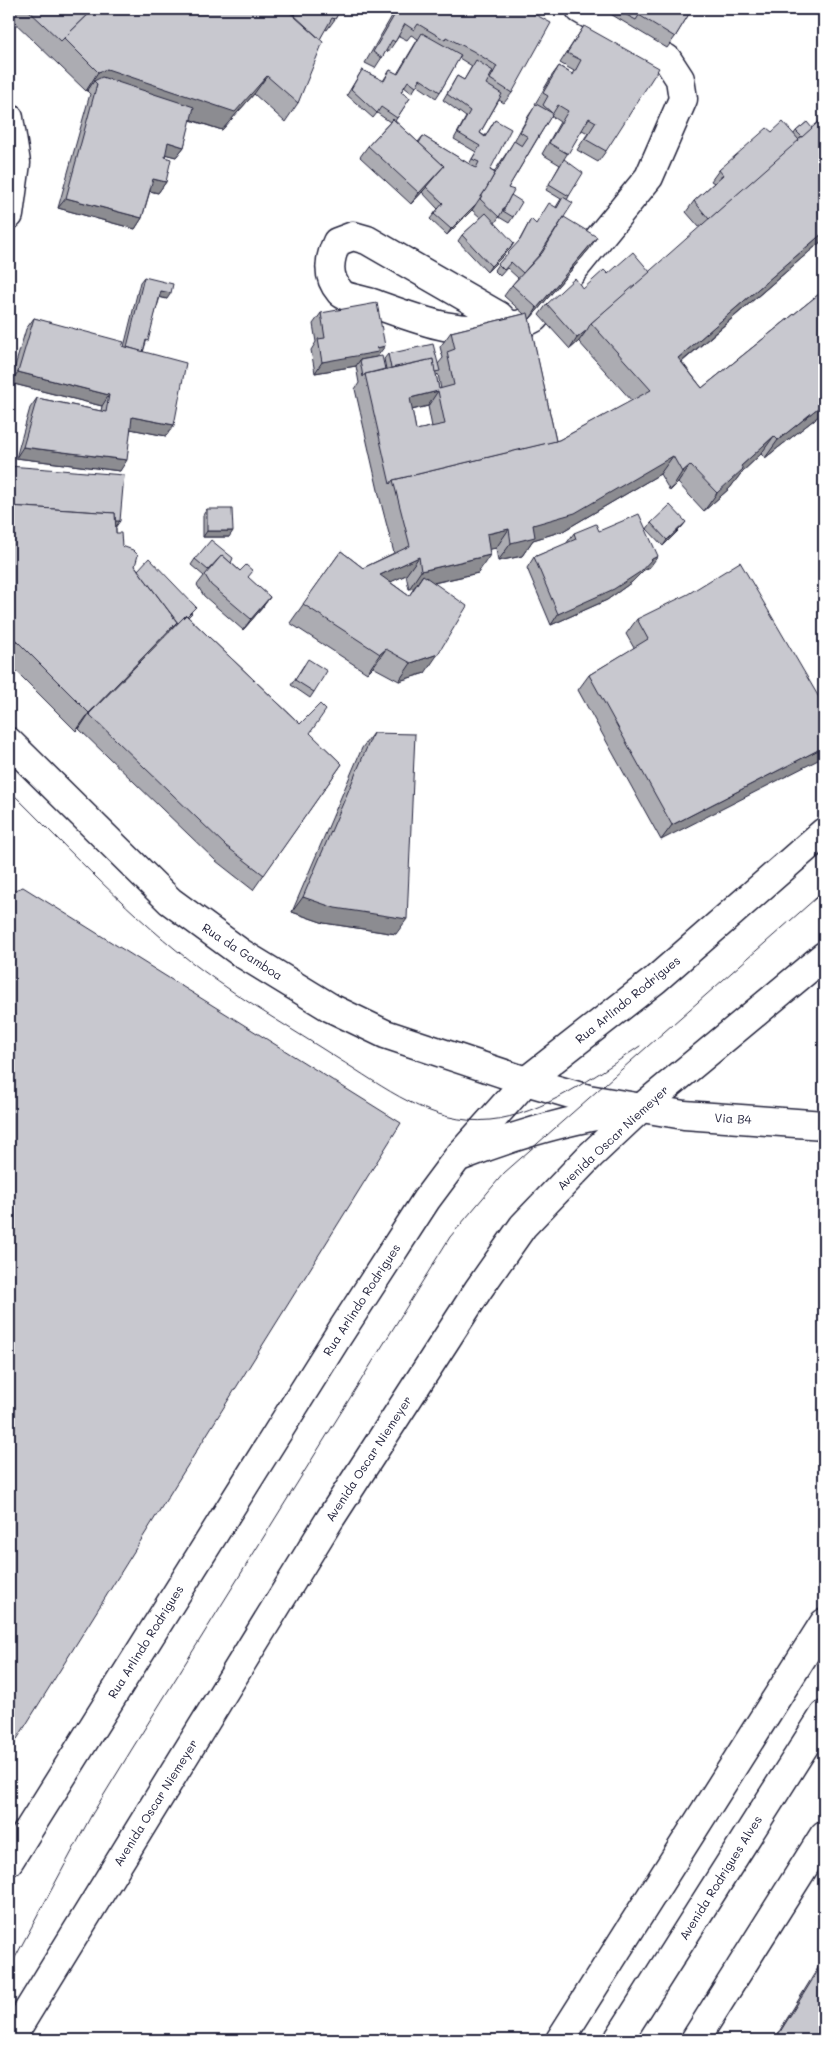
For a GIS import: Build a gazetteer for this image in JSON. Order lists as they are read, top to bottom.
{
  "streets": {
    "main road": [
      "Rua da Gamboa",
      "Rua Arlindo Rodrigues",
      "Via B4",
      "Avenida Oscar Niemeyer",
      "Avenida Rodrigues Alves"
    ]
  },
  "crossings": [
    ["Rua da Gamboa", "Rua Arlindo Rodrigues"],
    ["Rua da Gamboa", "Via B4"],
    ["Rua da Gamboa", "Avenida Oscar Niemeyer"],
    ["Via B4", "Avenida Oscar Niemeyer"]
  ]
}
